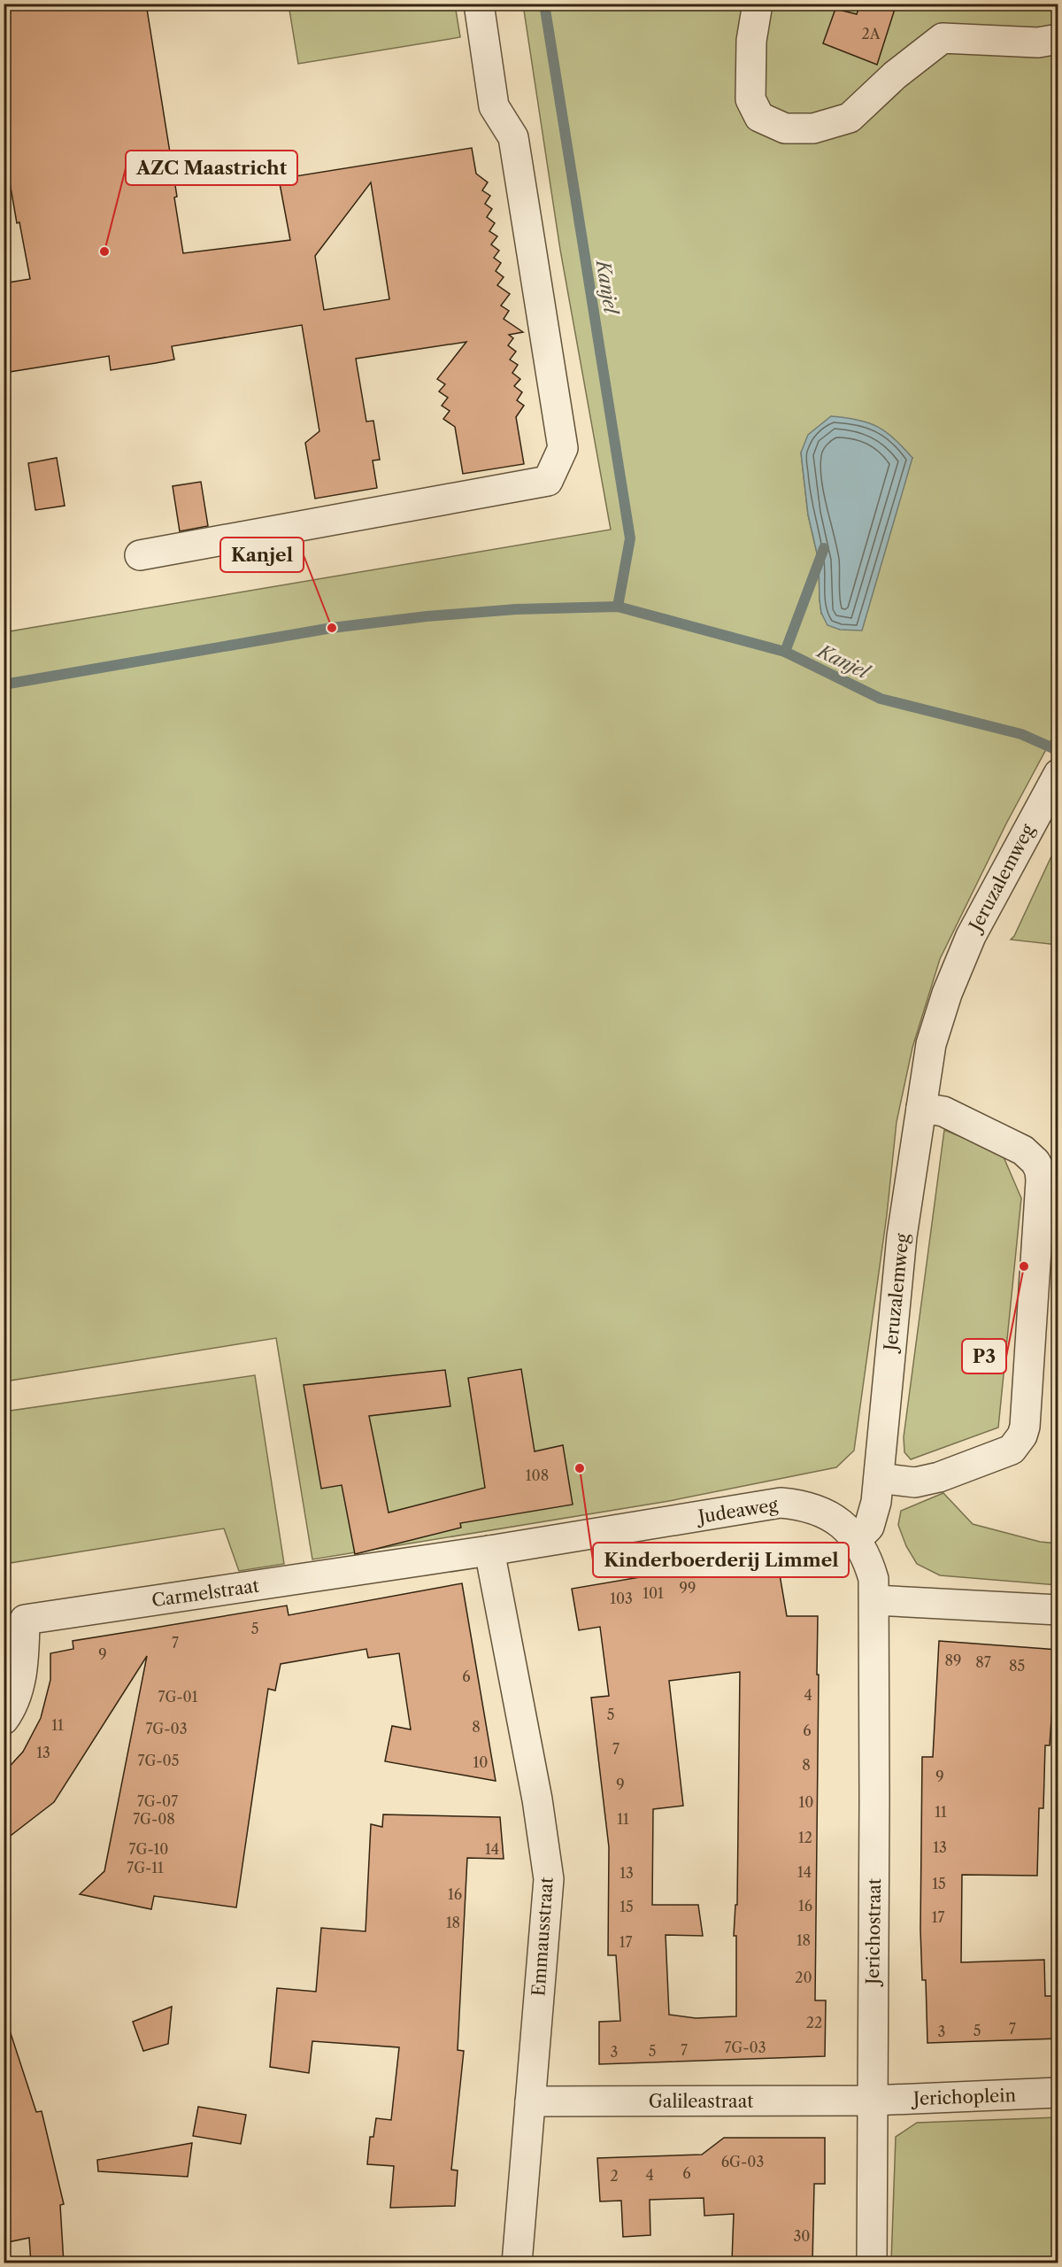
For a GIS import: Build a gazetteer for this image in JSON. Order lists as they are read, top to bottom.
{
  "streets": {
    "street": [
      "Jeruzalemweg",
      "Judeaweg",
      "Carmelstraat",
      "Jerichostraat",
      "Emmausstraat",
      "Jerichoplein",
      "Galileastraat"
    ]
  },
  "crossings": [
    ["Jeruzalemweg", "Judeaweg"],
    ["Judeaweg", "Carmelstraat"],
    ["Judeaweg", "Jerichostraat"],
    ["Judeaweg", "Emmausstraat"],
    ["Carmelstraat", "Emmausstraat"],
    ["Jerichostraat", "Jerichoplein"],
    ["Jerichostraat", "Galileastraat"],
    ["Emmausstraat", "Galileastraat"],
    ["Jerichoplein", "Galileastraat"]
  ],
  "water": ["Kanjel"],
  "places": [
    "AZC Maastricht",
    "Kanjel",
    "P3",
    "Kinderboerderij Limmel"
  ],
  "house_numbers": [
    "2A",
    "108",
    "99",
    "101",
    "103",
    "5",
    "7",
    "9",
    "89",
    "87",
    "85",
    "6",
    "4",
    "7G-01",
    "5",
    "11",
    "8",
    "7G-03",
    "6",
    "7",
    "13",
    "7G-05",
    "10",
    "8",
    "9",
    "9",
    "7G-07",
    "10",
    "11",
    "7G-08",
    "11",
    "12",
    "13",
    "7G-10",
    "14",
    "7G-11",
    "14",
    "13",
    "15",
    "16",
    "16",
    "15",
    "17",
    "18",
    "18",
    "17",
    "20",
    "22",
    "7",
    "5",
    "3",
    "7G-03",
    "7",
    "5",
    "3",
    "6G-03",
    "6",
    "4",
    "2",
    "30"
  ]
}
